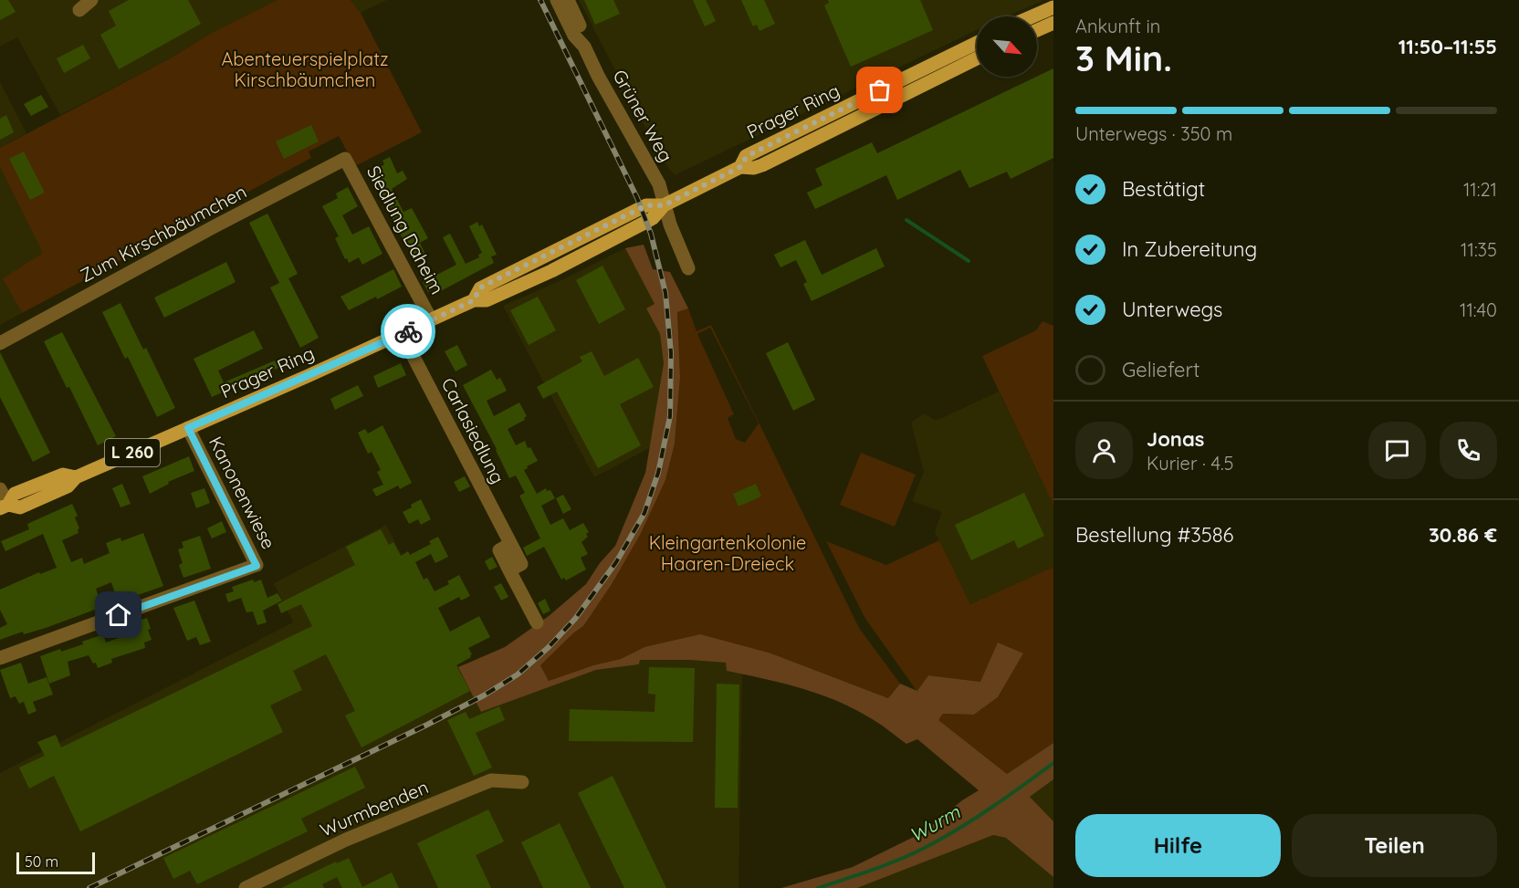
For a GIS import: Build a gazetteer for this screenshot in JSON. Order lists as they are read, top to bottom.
{
  "streets": {
    "main road": ["Prager Ring", "L 260"],
    "street": [
      "Grüner Weg",
      "Siedlung Daheim",
      "Zum Kirschbäumchen",
      "Carlasiedlung",
      "Kanonenwiese",
      "Wurmbenden"
    ]
  },
  "crossings": [
    ["Prager Ring", "Grüner Weg"],
    ["Prager Ring", "Siedlung Daheim"],
    ["Prager Ring", "Carlasiedlung"],
    ["Prager Ring", "Kanonenwiese"],
    ["Siedlung Daheim", "Zum Kirschbäumchen"]
  ],
  "water": ["Wurm"],
  "parks": ["Abenteuerspielplatz Kirschbäumchen", "Kleingartenkolonie Haaren-Dreieck"],
  "scale_bar": "50 m",
  "north": "bottom right",
  "page": {
    "heading": ["3 Min.", "Ankunft in", "11:50–11:55"],
    "panel": [
      "Jonas",
      "Kurier · 4.5",
      "Bestellung #3586",
      "30.86 €"
    ],
    "bar": "Unterwegs · 350 m",
    "list": [
      ["Bestätigt", "11:21"],
      ["In Zubereitung", "11:35"],
      ["Unterwegs", "11:40"],
      "Geliefert"
    ],
    "buttons": ["Hilfe", "Teilen"],
    "scale": "50 m"
  }
}
